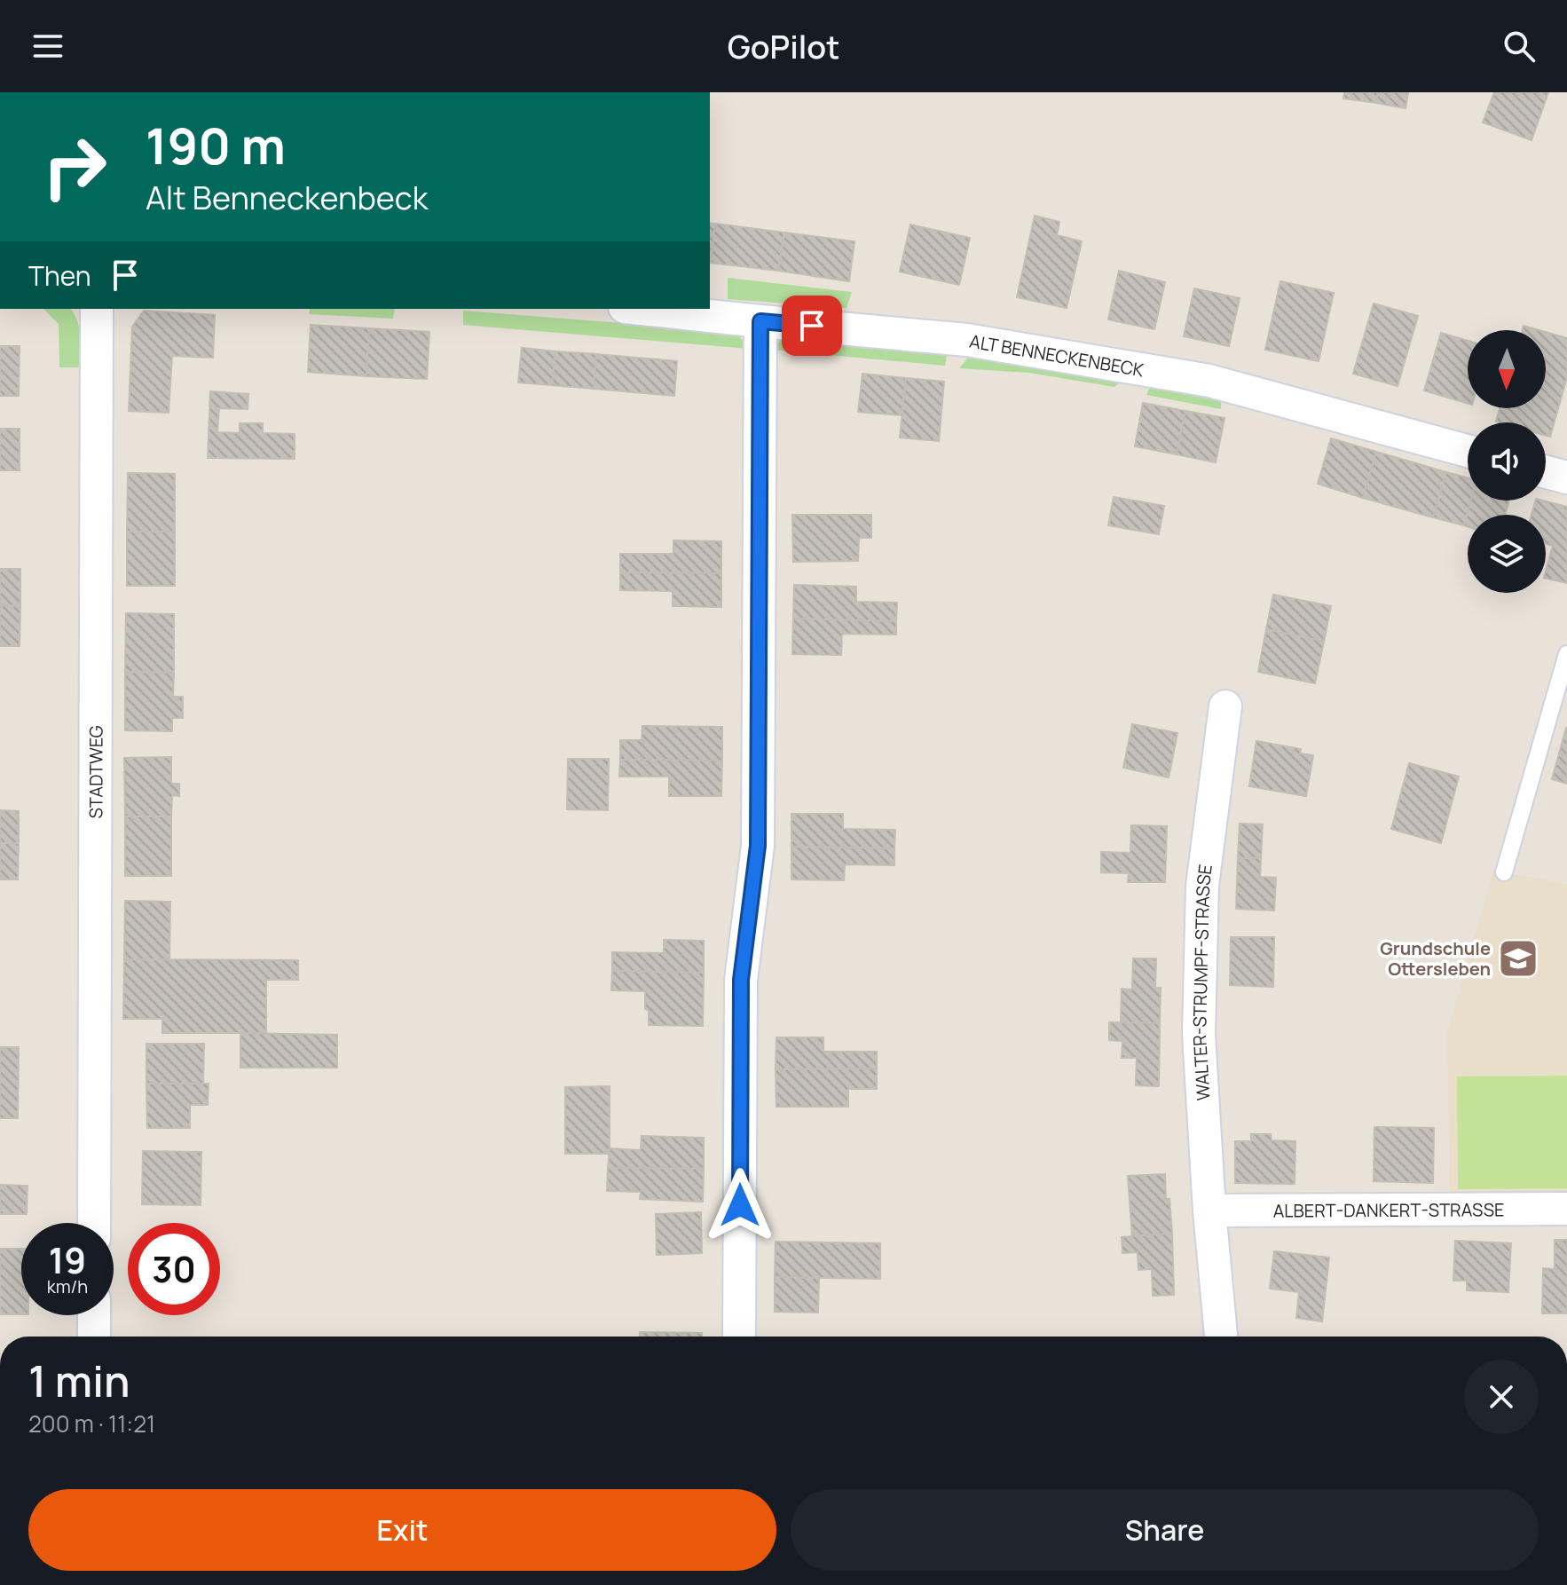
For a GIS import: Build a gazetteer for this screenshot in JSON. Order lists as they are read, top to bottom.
{
  "streets": {
    "street": [
      "ALT BENNECKENBECK",
      "STADTWEG",
      "WALTER-STRUMPF-STRASSE",
      "ALBERT-DANKERT-STRASSE"
    ]
  },
  "crossings": [
    ["WALTER-STRUMPF-STRASSE", "ALBERT-DANKERT-STRASSE"]
  ],
  "places": {
    "school or university": ["Grundschule Ottersleben"]
  },
  "north": "bottom",
  "page": {
    "header": "GoPilot",
    "turn": ["190 m", "Alt Benneckenbeck"],
    "then": "Then",
    "speed": "19 km/h",
    "limit": "30",
    "heading": ["1 min", "200 m · 11:21"],
    "buttons": ["Exit", "Share"]
  }
}
